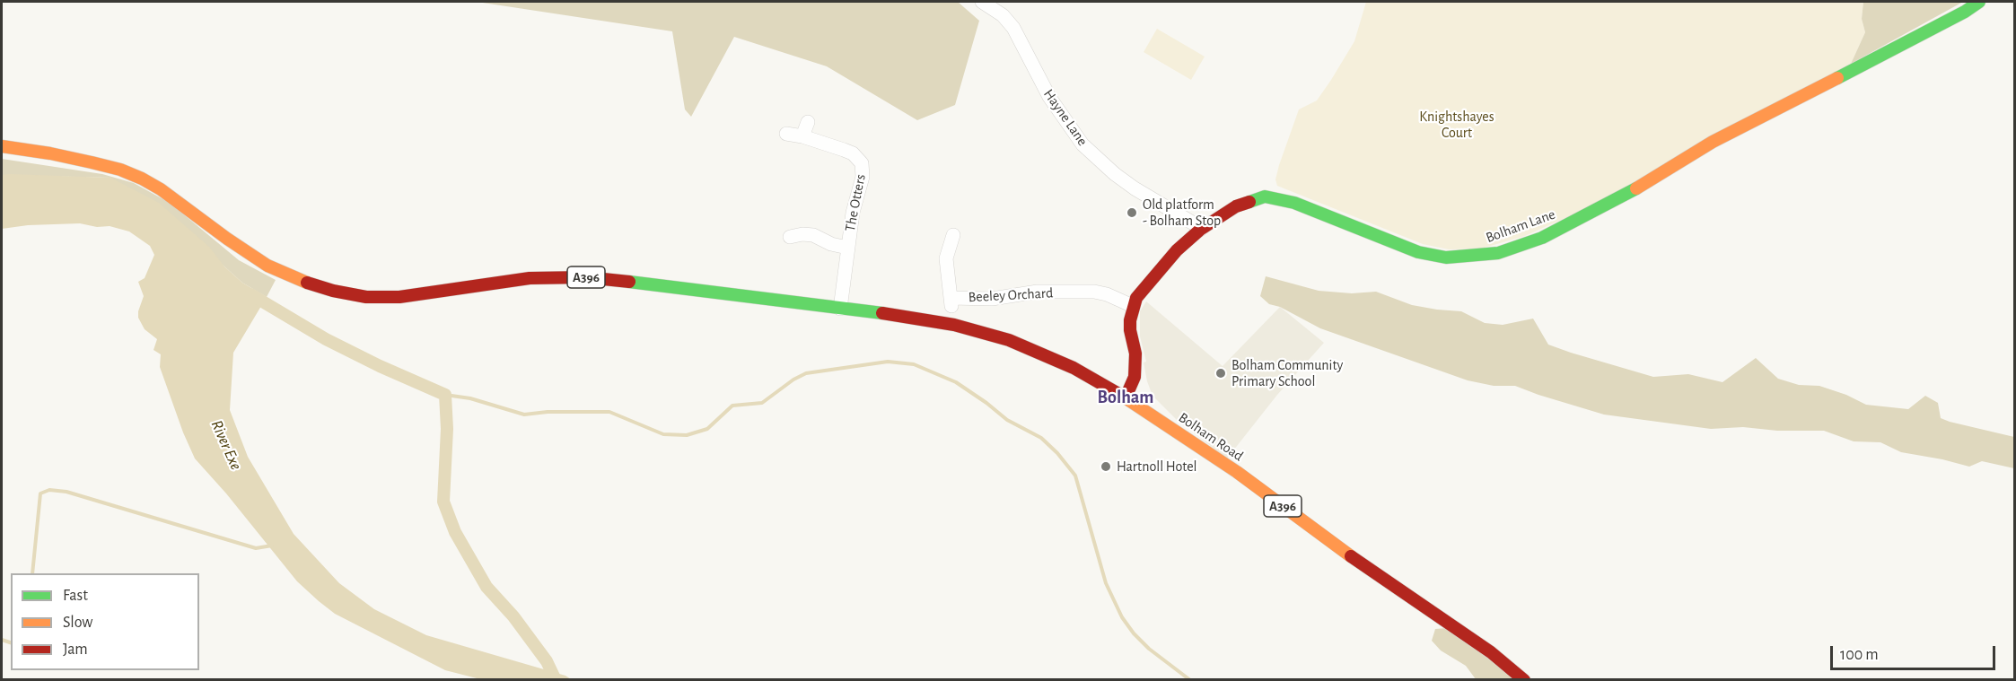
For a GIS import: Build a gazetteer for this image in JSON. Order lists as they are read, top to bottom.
{
  "streets": {
    "main road": ["Bolham Lane", "A396", "Bolham Road"],
    "street": ["Hayne Lane", "The Otters", "Beeley Orchard"]
  },
  "crossings": [
    ["Hayne Lane", "Bolham Lane"],
    ["The Otters", "A396"],
    ["The Otters", "Bolham Road"],
    ["Bolham Lane", "Beeley Orchard"],
    ["A396", "Bolham Road"]
  ],
  "districts": ["Bolham"],
  "water": ["River Exe"],
  "parks": ["Knightshayes Court"],
  "places": ["Old platform - Bolham Stop", "Bolham Community Primary School", "Hartnoll Hotel"],
  "legend": ["Fast", "Slow", "Jam"],
  "scale_bar": "100 m"
}
